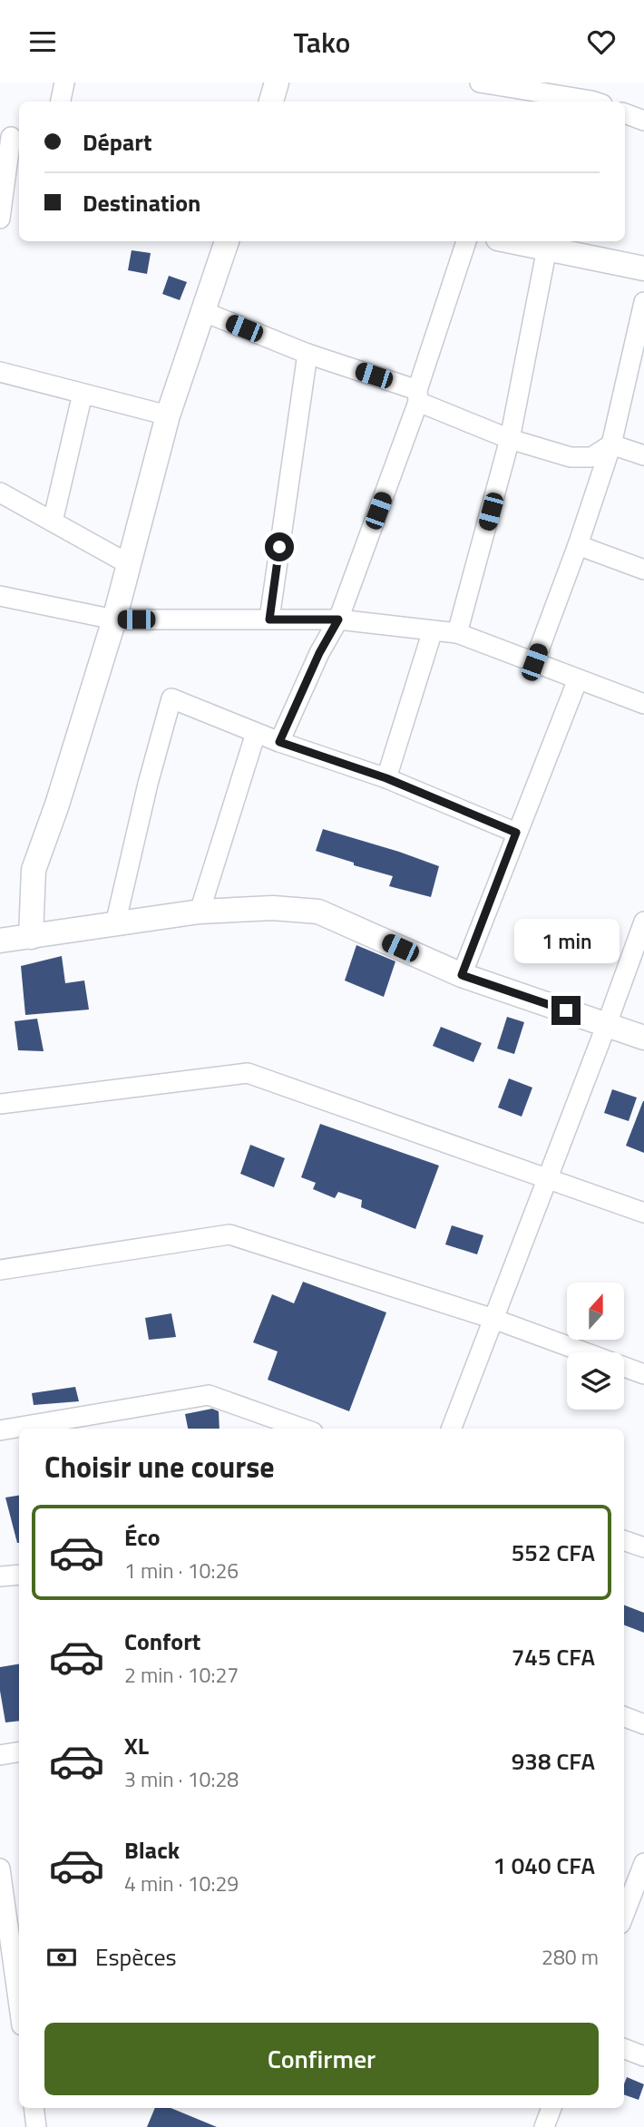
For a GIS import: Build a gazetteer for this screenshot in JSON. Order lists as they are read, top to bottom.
{
  "north": "top",
  "page": {
    "header": "Tako",
    "banner": ["Départ", "Destination"],
    "bubble": "1 min",
    "heading": "Choisir une course",
    "list": [
      {
        "name": "Éco",
        "note": "1 min · 10:26",
        "value": "552 CFA"
      },
      {
        "name": "Confort",
        "note": "2 min · 10:27",
        "value": "745 CFA"
      },
      {
        "name": "XL",
        "note": "3 min · 10:28",
        "value": "938 CFA"
      },
      {
        "name": "Black",
        "note": "4 min · 10:29",
        "value": "1 040 CFA"
      }
    ],
    "pay": ["Espèces", "280 m"],
    "buttons": "Confirmer"
  }
}
